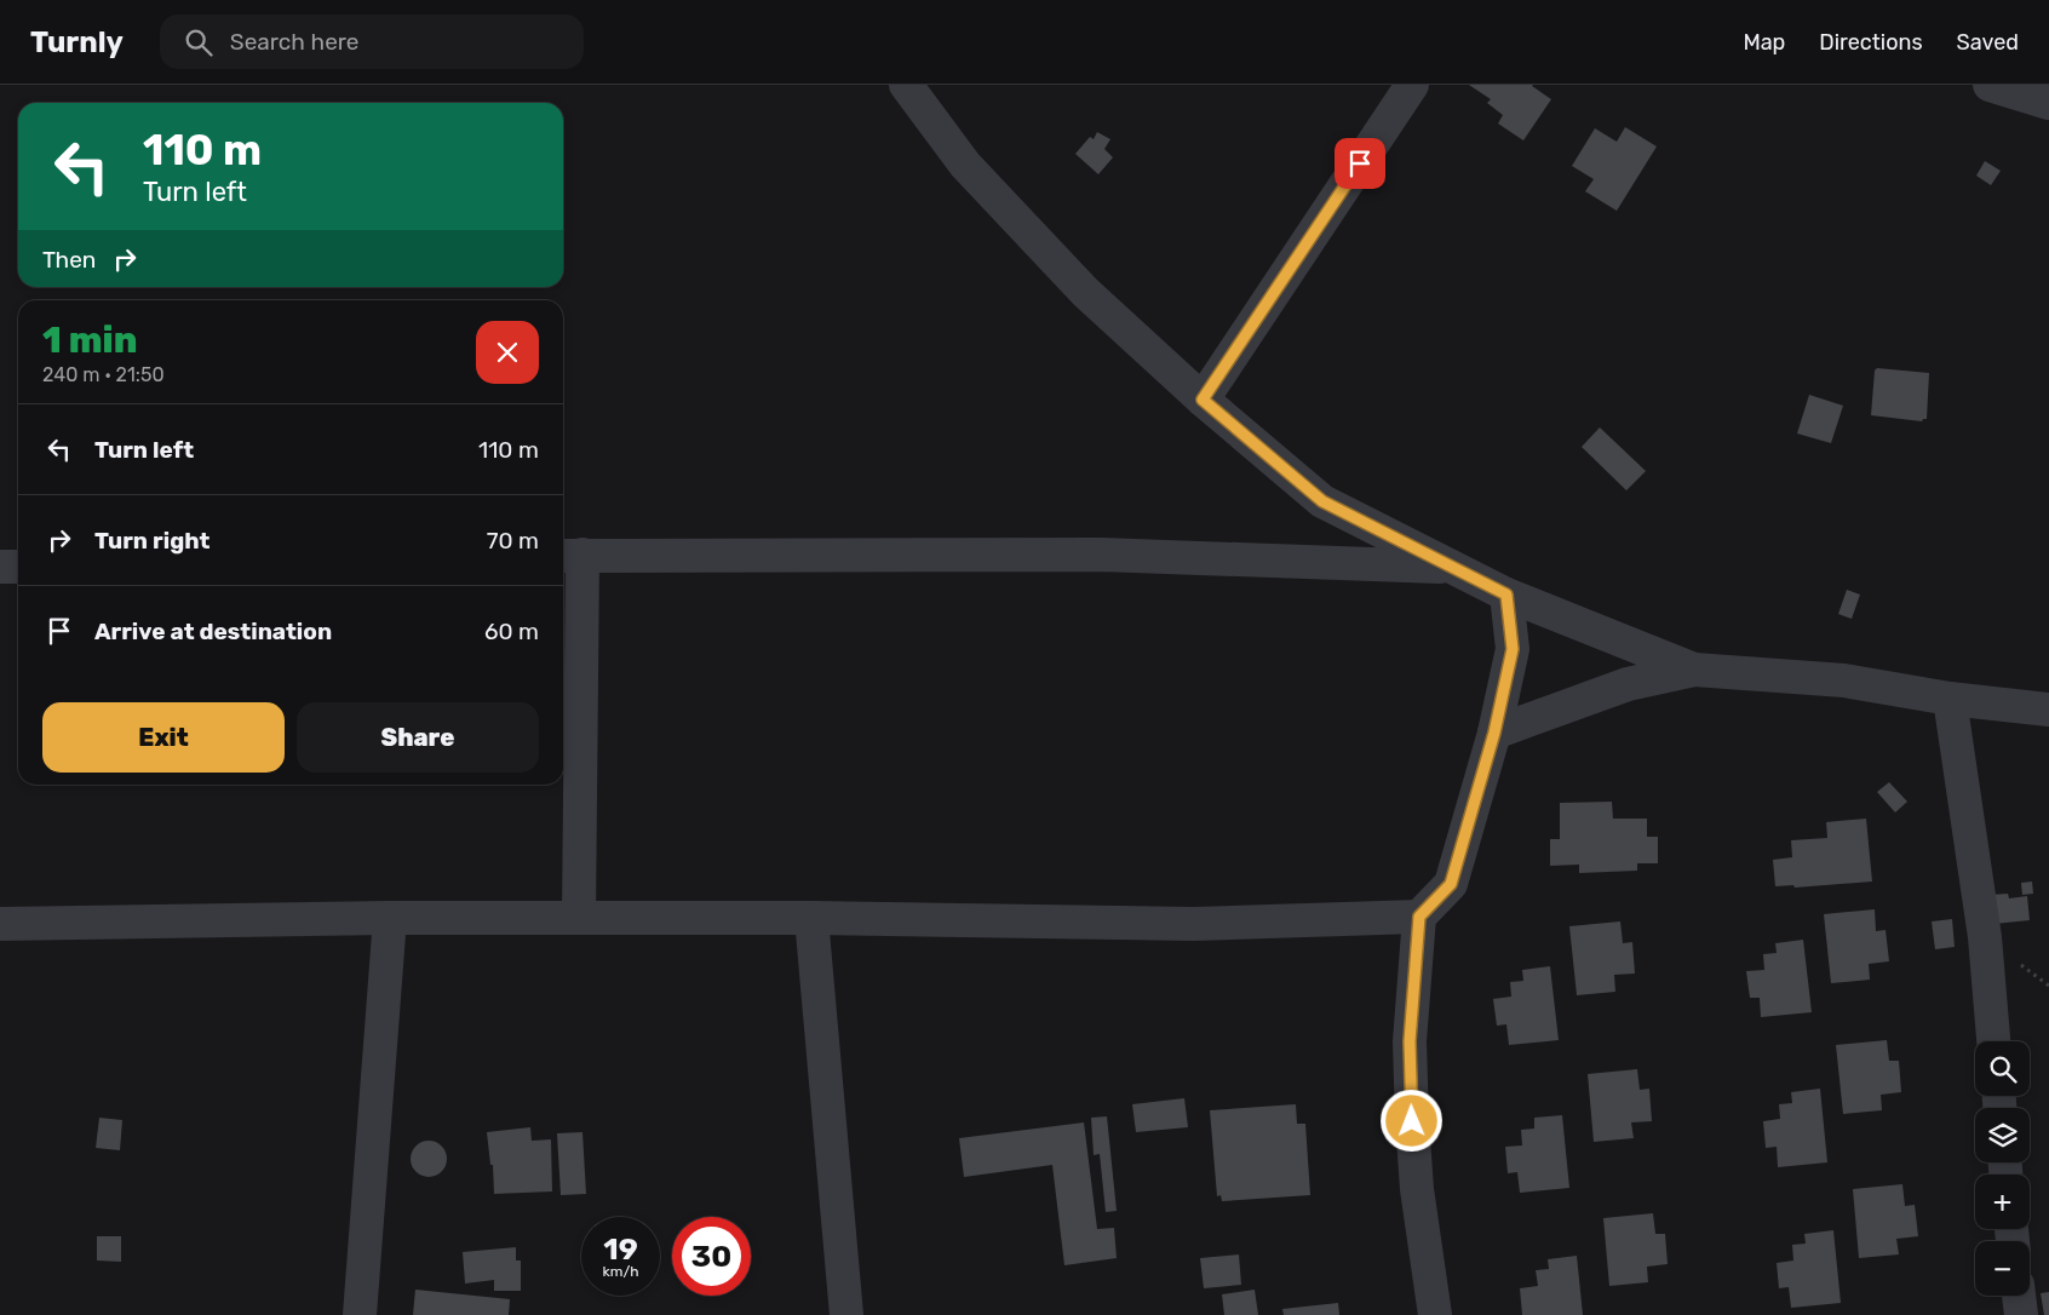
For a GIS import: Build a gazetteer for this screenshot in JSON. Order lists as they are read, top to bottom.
{
  "page": {
    "header": "Turnly",
    "search": "Search here",
    "nav": ["Map", "Directions", "Saved"],
    "turn": ["110 m", "Turn left"],
    "then": "Then",
    "heading": ["1 min", "240 m · 21:50"],
    "list": [
      {
        "name": "Turn left",
        "value": "110 m"
      },
      {
        "name": "Turn right",
        "value": "70 m"
      },
      {
        "name": "Arrive at destination",
        "value": "60 m"
      }
    ],
    "buttons": ["Exit", "Share"],
    "map_buttons": ["+", "−"],
    "speed": "19 km/h",
    "limit": "30"
  }
}
